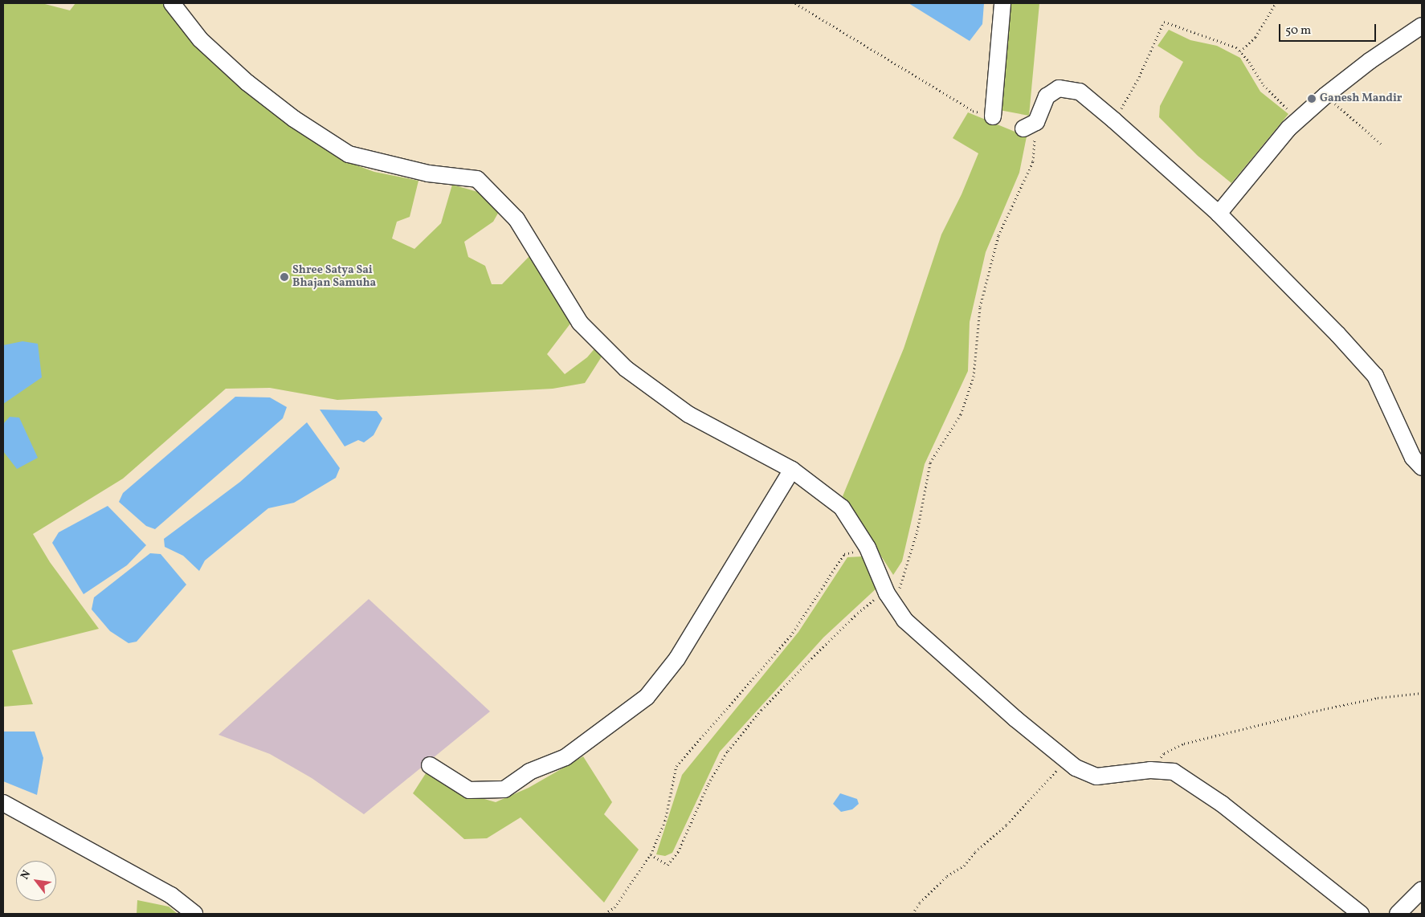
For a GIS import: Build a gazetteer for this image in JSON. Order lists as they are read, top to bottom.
{
  "places": ["Ganesh Mandir", "Shree Satya Sai Bhajan Samuha"],
  "scale_bar": "50 m",
  "north": "top left"
}
